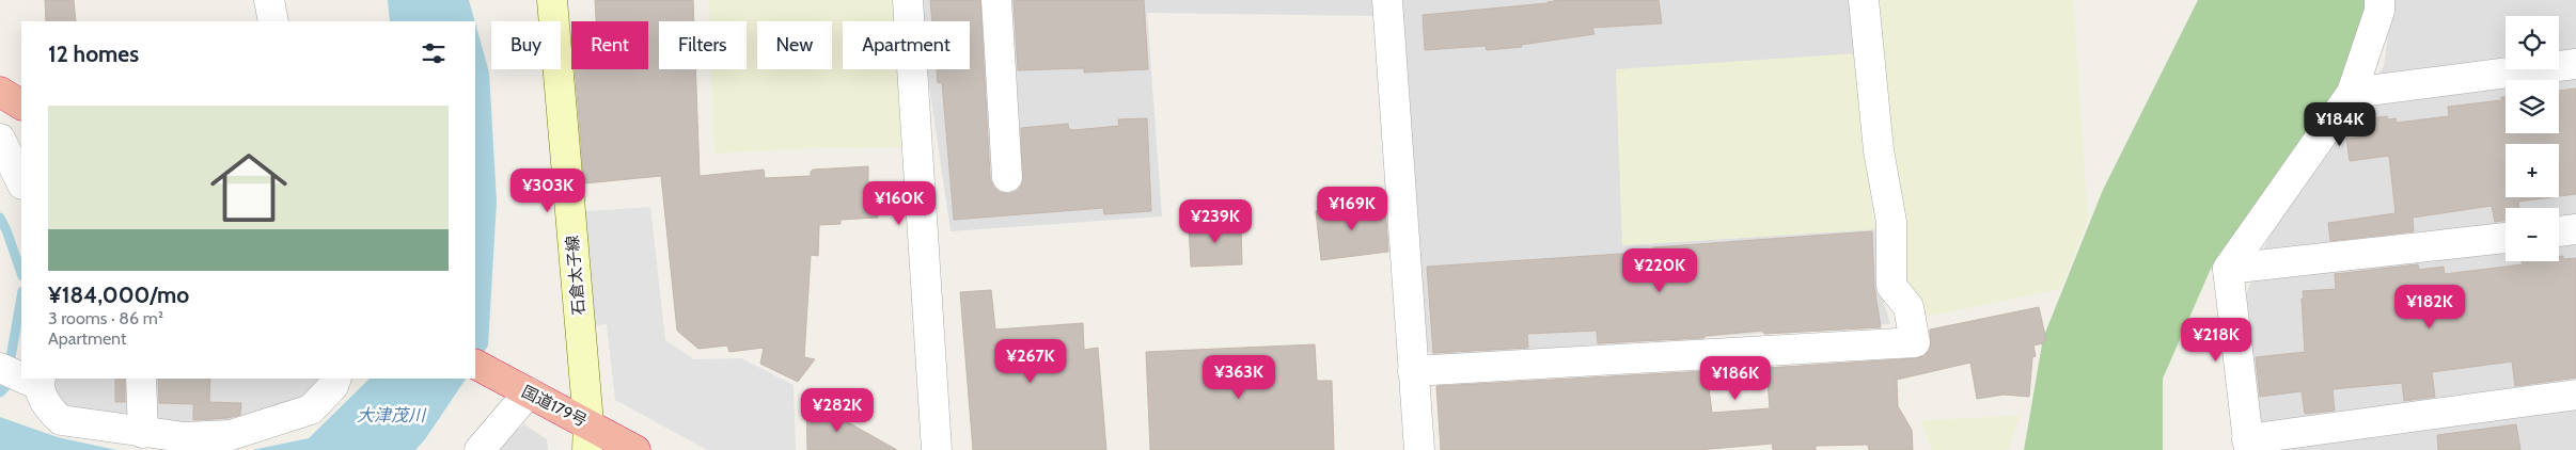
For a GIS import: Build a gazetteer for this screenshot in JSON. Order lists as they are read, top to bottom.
{
  "streets": {
    "highway": ["国道179号"],
    "main road": ["石倉太子線"]
  },
  "crossings": [
    ["石倉太子線", "国道179号"]
  ],
  "water": ["大津茂川"],
  "page": {
    "map_buttons": ["+", "−"],
    "chip": [
      "Buy",
      "Rent",
      "Filters",
      "New",
      "Apartment"
    ],
    "heading": "12 homes",
    "list": [
      {
        "name": "¥184,000/mo",
        "note": "3 rooms · 86 m² · Apartment"
      }
    ],
    "price": [
      "¥184K",
      "¥303K",
      "¥160K",
      "¥169K",
      "¥239K",
      "¥220K",
      "¥182K",
      "¥218K",
      "¥267K",
      "¥363K",
      "¥186K",
      "¥282K"
    ]
  }
}
